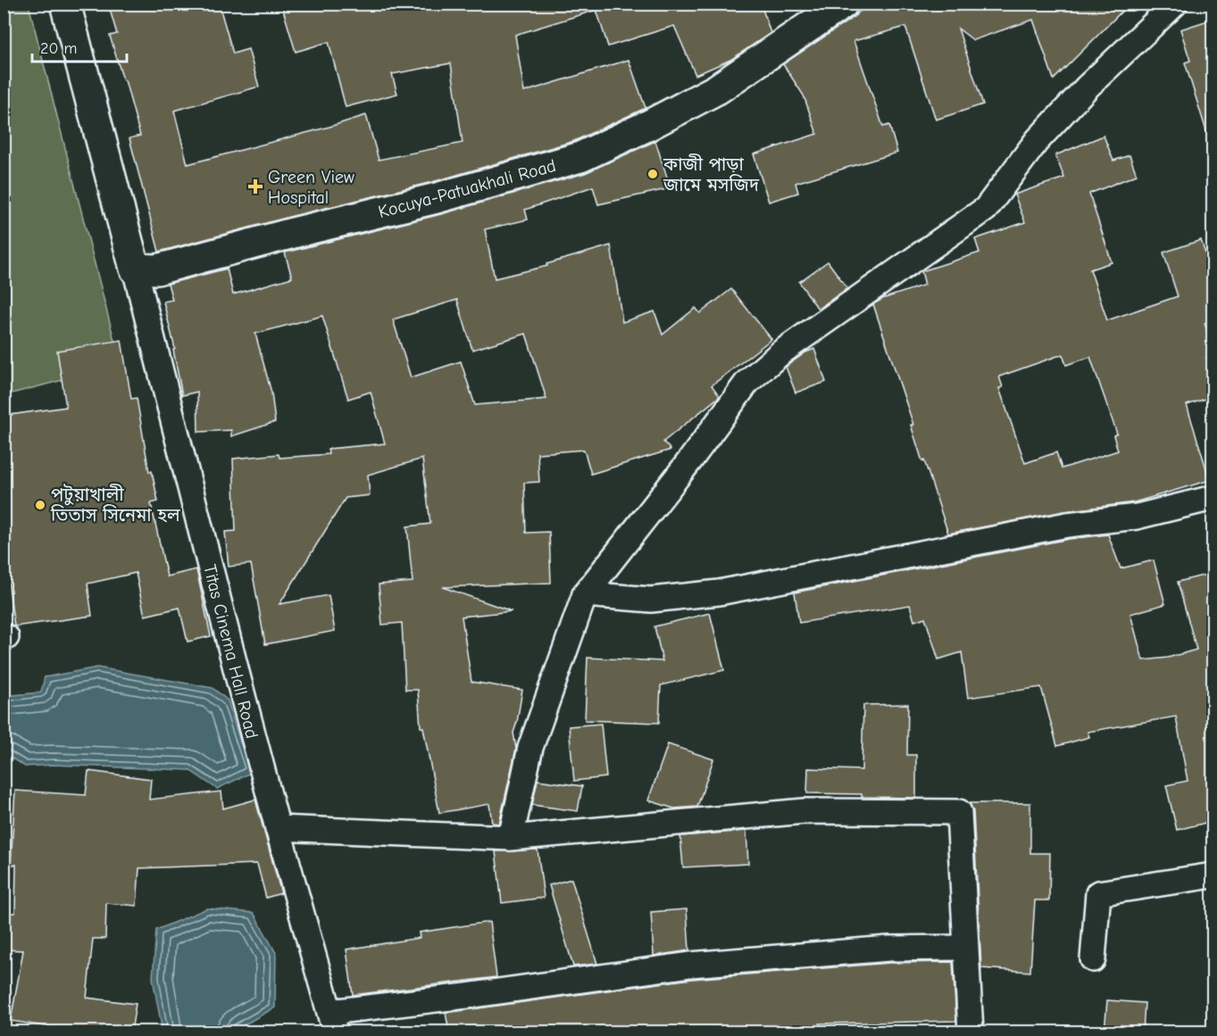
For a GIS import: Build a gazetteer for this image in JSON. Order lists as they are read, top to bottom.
{
  "streets": {
    "main road": ["Kocuya-Patuakhali Road"],
    "street": ["Titas Cinema Hall Road"]
  },
  "crossings": [
    ["Kocuya-Patuakhali Road", "Titas Cinema Hall Road"]
  ],
  "places": {
    "other": ["কাজী পাড়া জামে মসজিদ", "পটুয়াখালী তিতাস সিনেমা হল"],
    "health": ["Green View Hospital"]
  },
  "scale_bar": "20 m"
}
